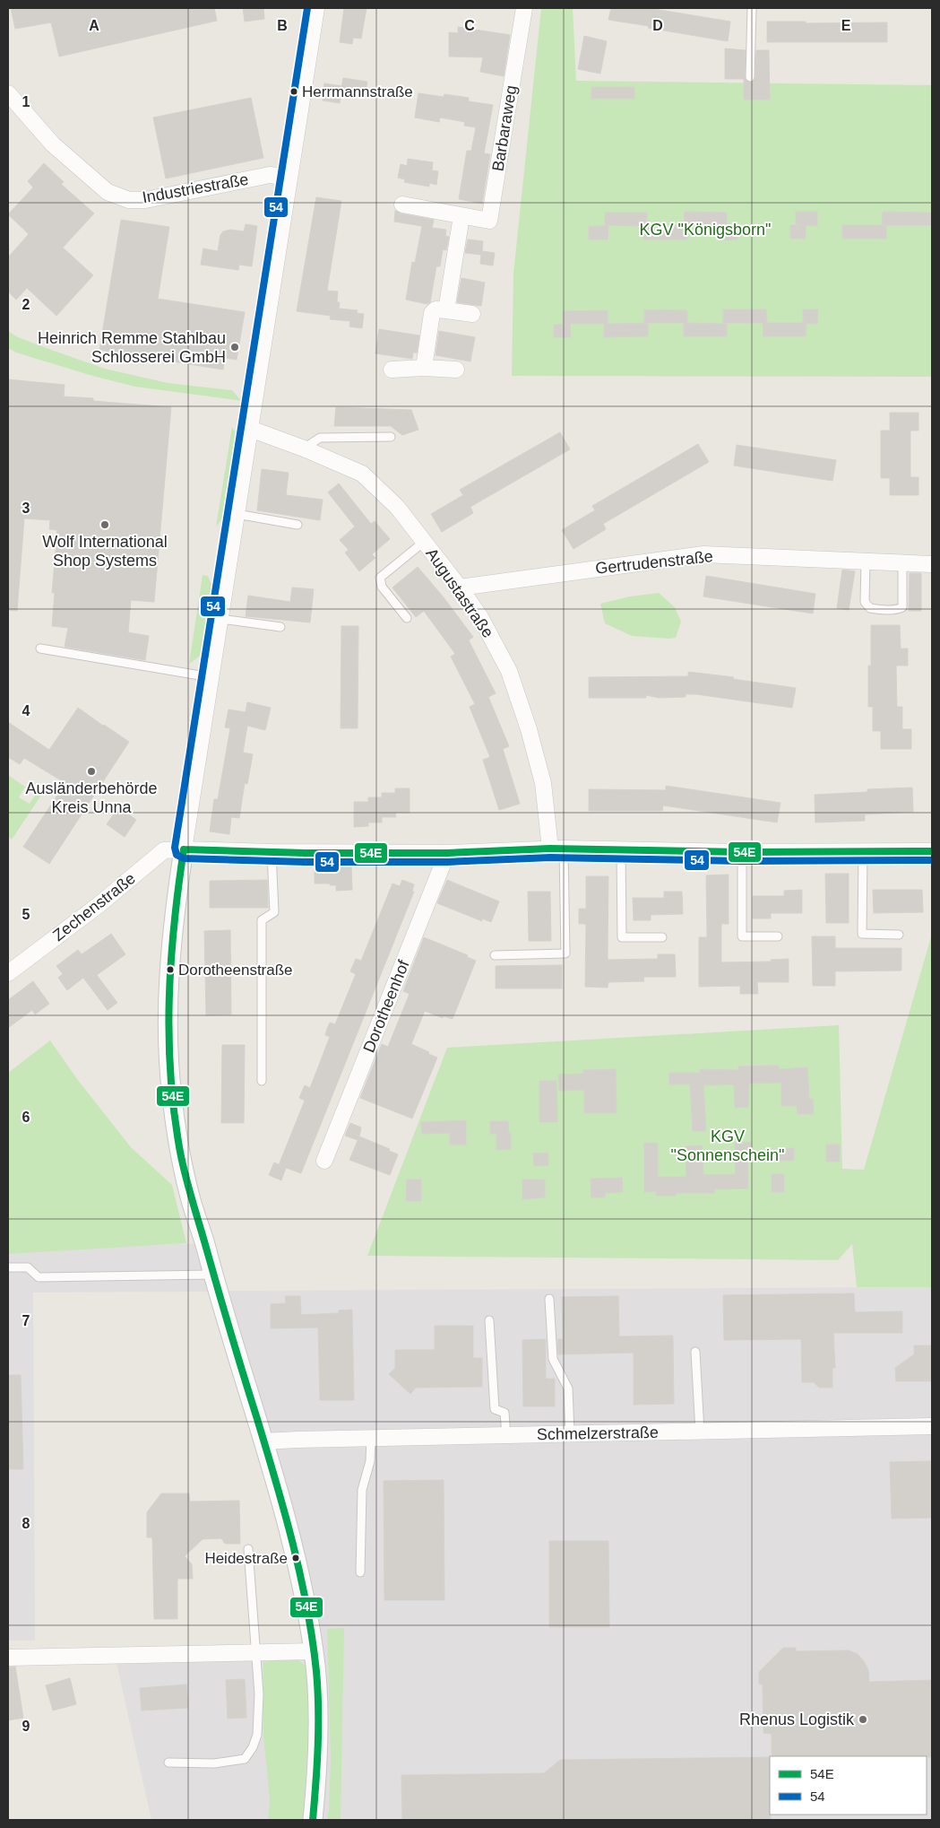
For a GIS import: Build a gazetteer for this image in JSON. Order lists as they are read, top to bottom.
{
  "streets": {
    "street": [
      "Barbaraweg",
      "Industriestraße",
      "Gertrudenstraße",
      "Augustastraße",
      "Zechenstraße",
      "Dorotheenhof",
      "Schmelzerstraße"
    ]
  },
  "crossings": [
    ["Gertrudenstraße", "Augustastraße"]
  ],
  "parks": ["KGV \"Königsborn\"", "KGV \"Sonnenschein\""],
  "places": [
    "Herrmannstraße",
    "Heinrich Remme Stahlbau Schlosserei GmbH",
    "Wolf International Shop Systems",
    "Ausländerbehörde Kreis Unna",
    "Dorotheenstraße",
    "Heidestraße",
    "Rhenus Logistik"
  ],
  "lines": ["transit line 54", "transit line 54E"],
  "legend": ["54E", "54"],
  "grid": {
    "columns": [
      "A",
      "B",
      "C",
      "D",
      "E"
    ],
    "rows": [
      "1",
      "2",
      "3",
      "4",
      "5",
      "6",
      "7",
      "8",
      "9"
    ]
  }
}
